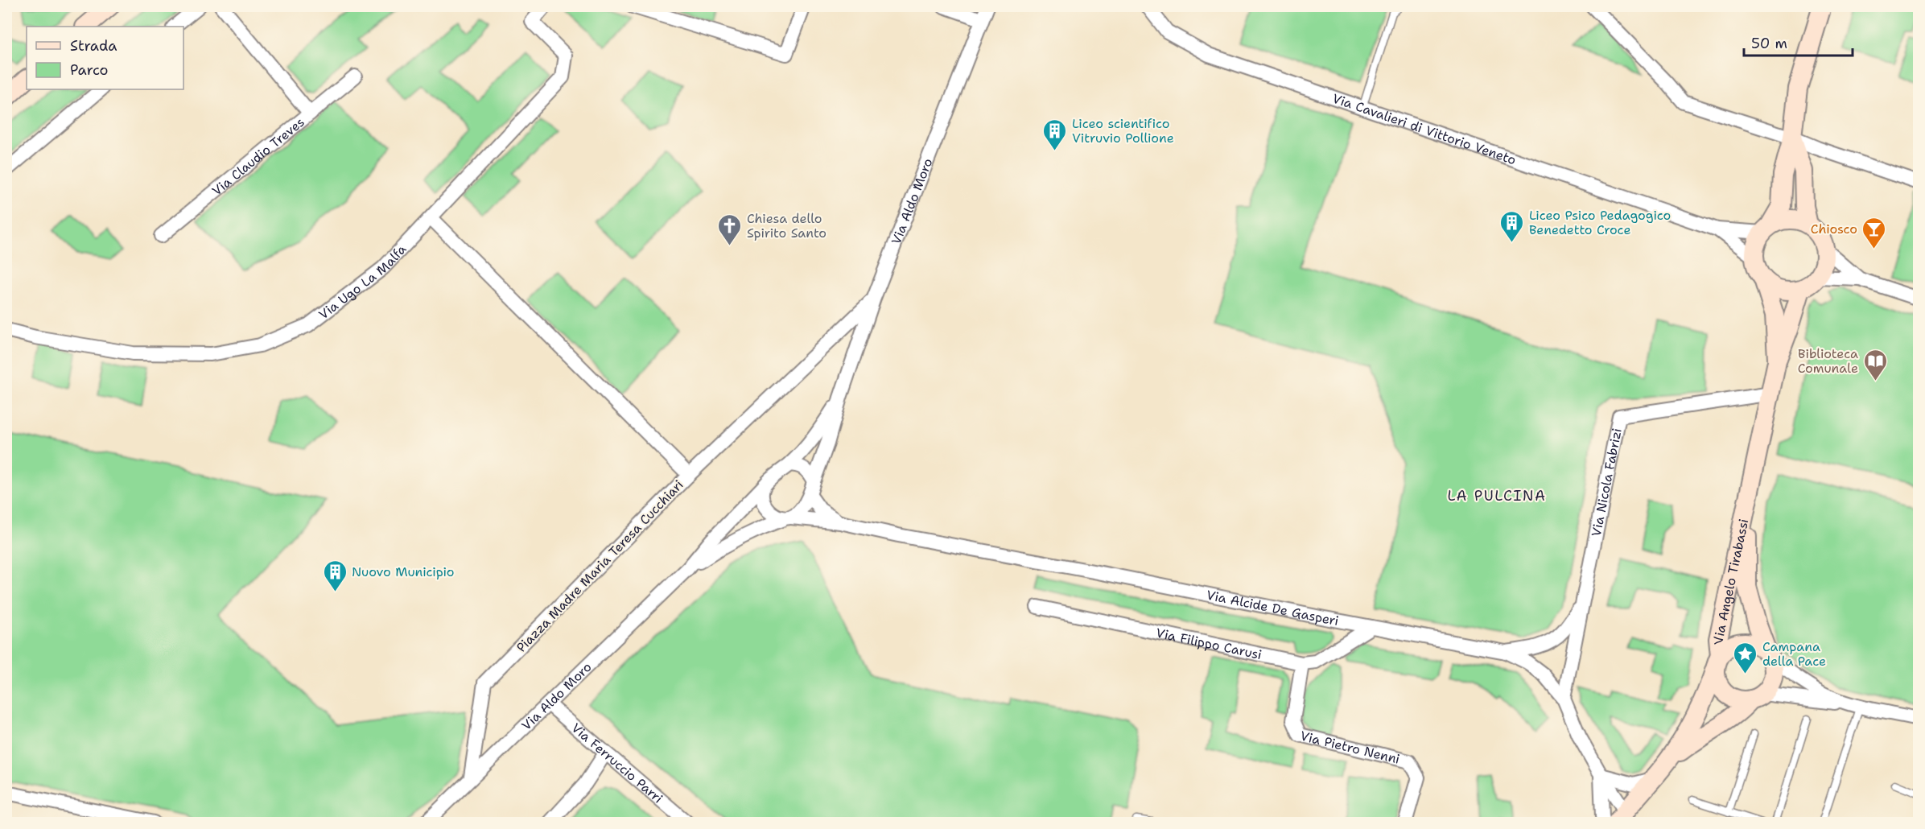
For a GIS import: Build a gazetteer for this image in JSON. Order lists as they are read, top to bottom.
{
  "streets": {
    "street": [
      "Via Cavalieri di Vittorio Veneto",
      "Via Claudio Treves",
      "Via Aldo Moro",
      "Via Ugo La Malfa",
      "Via Nicola Fabrizi",
      "Piazza Madre Maria Teresa Cucchiari",
      "Via Angelo Tirabassi",
      "Via Alcide De Gasperi",
      "Via Filippo Carusi",
      "Via Pietro Nenni",
      "Via Ferruccio Parri"
    ]
  },
  "crossings": [
    ["Via Aldo Moro", "Piazza Madre Maria Teresa Cucchiari"],
    ["Via Aldo Moro", "Via Alcide De Gasperi"],
    ["Via Aldo Moro", "Via Ferruccio Parri"],
    ["Via Ugo La Malfa", "Piazza Madre Maria Teresa Cucchiari"],
    ["Via Nicola Fabrizi", "Via Angelo Tirabassi"],
    ["Via Nicola Fabrizi", "Via Alcide De Gasperi"],
    ["Via Alcide De Gasperi", "Via Filippo Carusi"],
    ["Via Filippo Carusi", "Via Pietro Nenni"]
  ],
  "districts": ["LA PULCINA"],
  "places": {
    "building": ["Liceo scientifico Vitruvio Pollione", "Liceo Psico Pedagogico Benedetto Croce", "Nuovo Municipio"],
    "church": ["Chiesa dello Spirito Santo"],
    "bar": ["Chiosco"],
    "library": ["Biblioteca Comunale"],
    "place": ["Campana della Pace"]
  },
  "legend": ["Strada", "Parco"],
  "scale_bar": "50 m"
}
